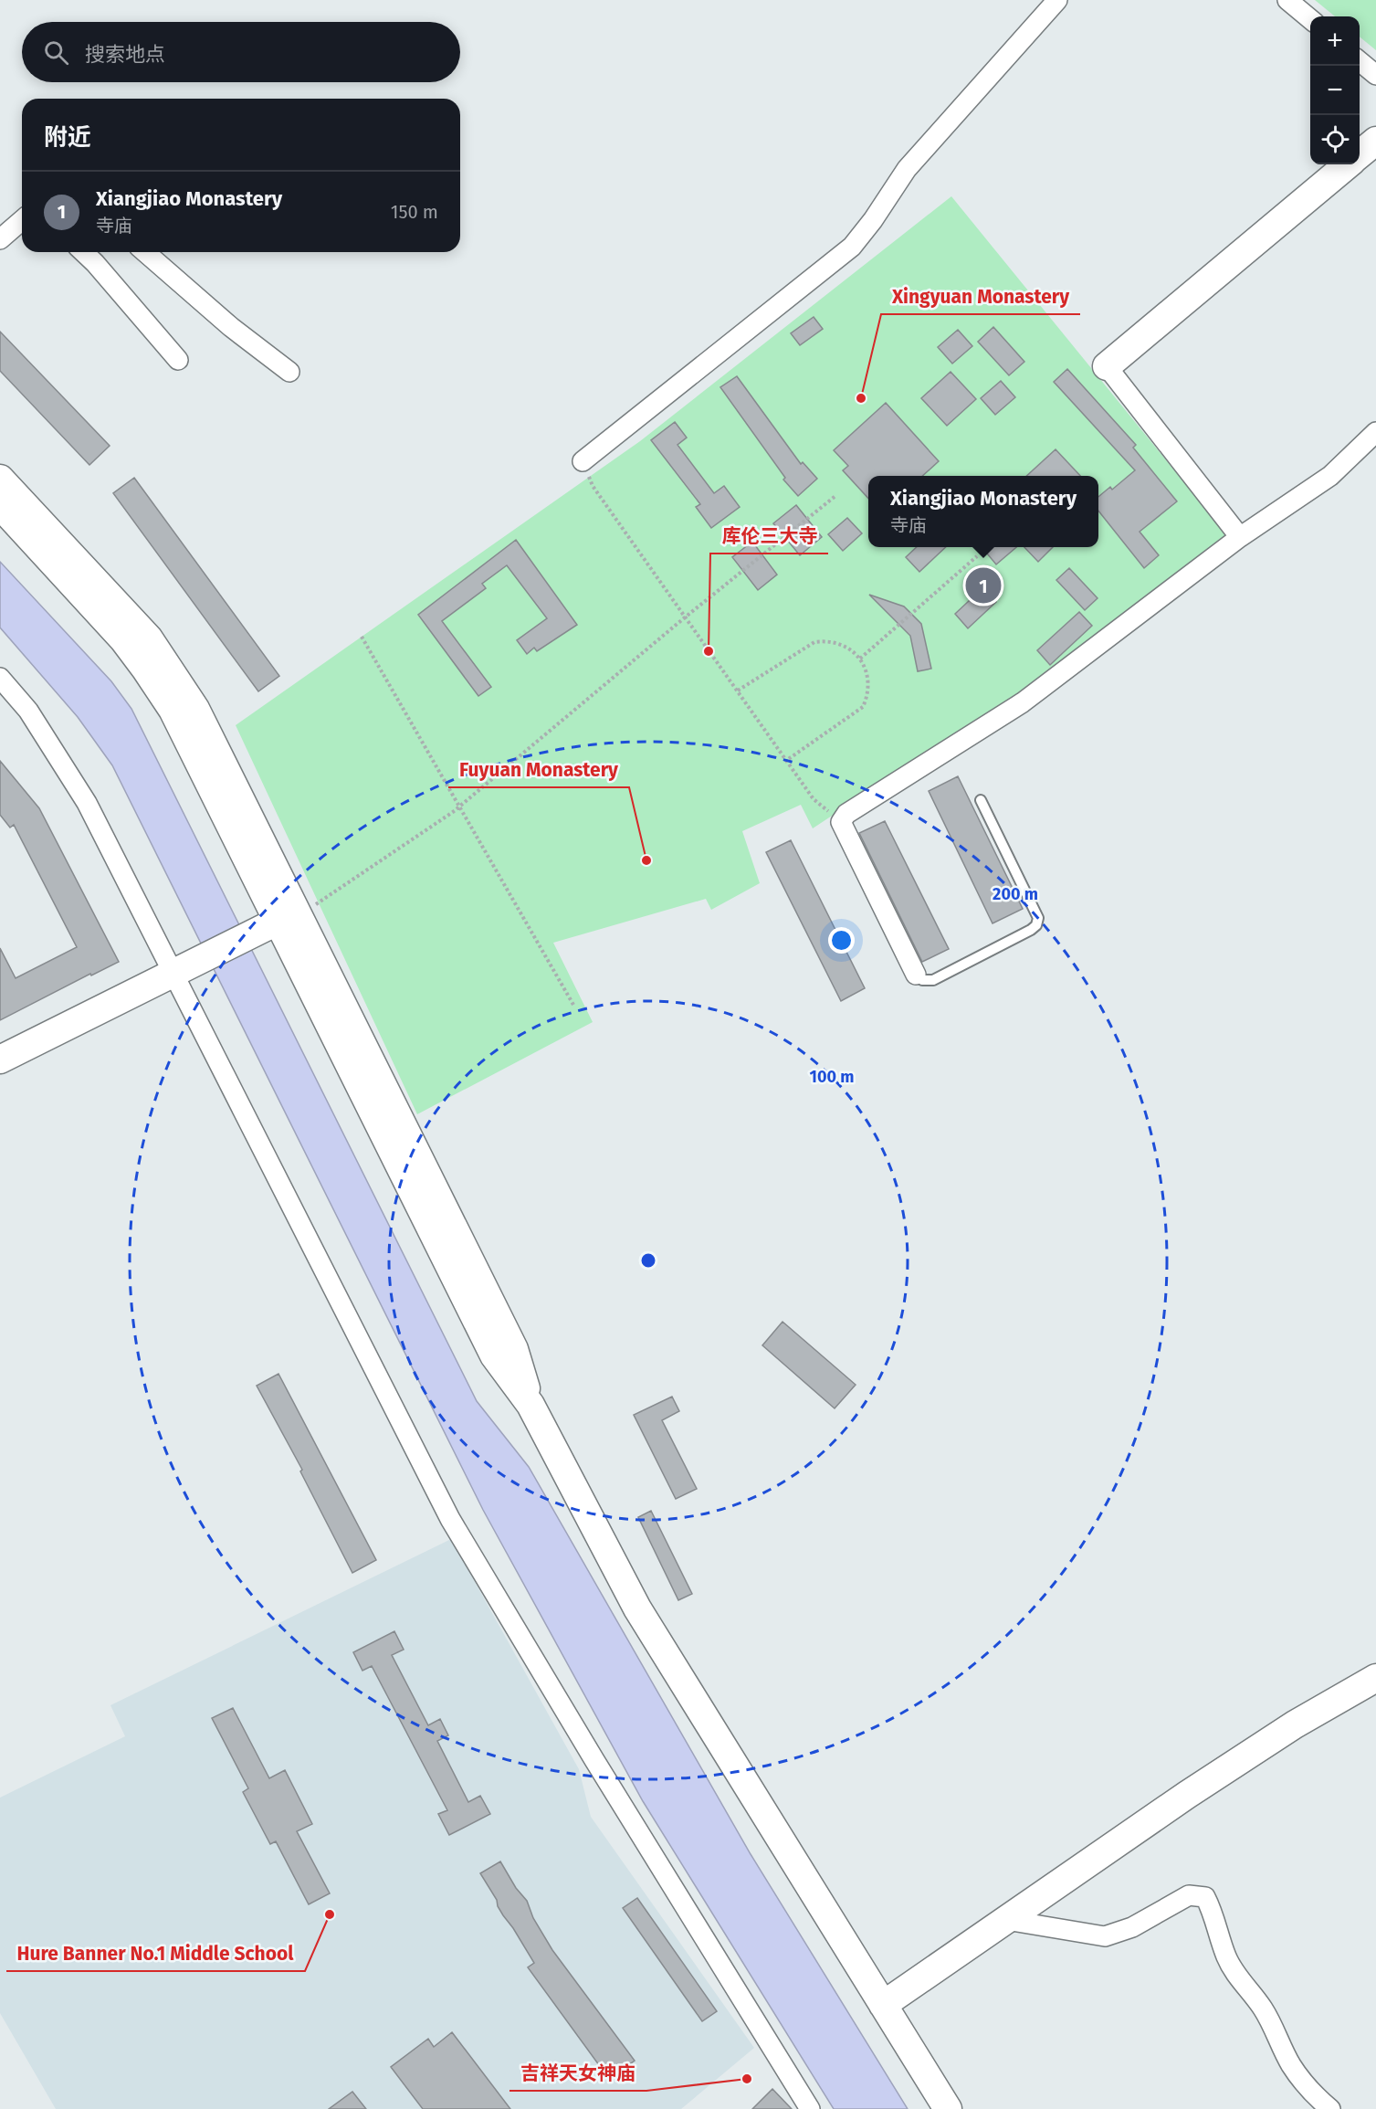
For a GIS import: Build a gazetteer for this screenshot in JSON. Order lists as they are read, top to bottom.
{
  "places": [
    "Xingyuan Monastery",
    "库伦三大寺",
    "Fuyuan Monastery",
    "Hure Banner No.1 Middle School",
    "吉祥天女神庙"
  ],
  "page": {
    "map_buttons": ["+", "−"],
    "search": "搜索地点",
    "heading": "附近",
    "list": [
      {
        "mark": "1",
        "name": "Xiangjiao Monastery",
        "note": "寺庙",
        "value": "150 m"
      }
    ],
    "popup": ["Xiangjiao Monastery", "寺庙"],
    "pins": "1"
  },
  "rings": ["200 m", "100 m"]
}
